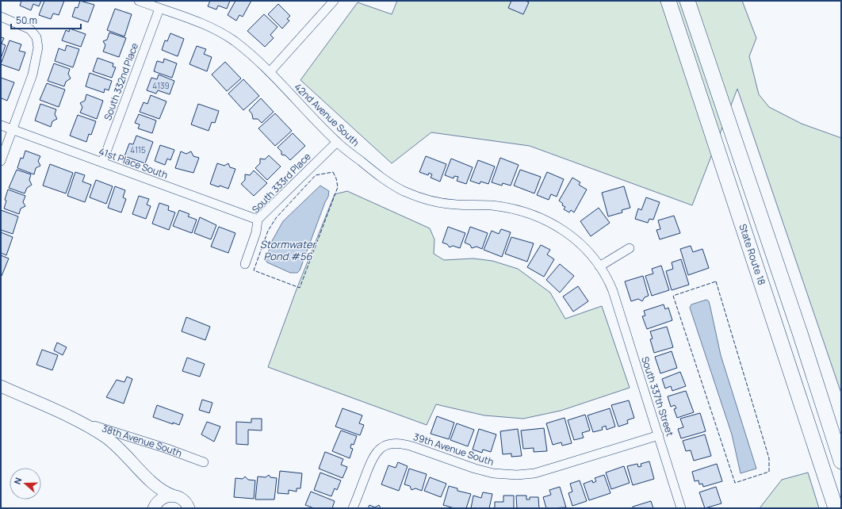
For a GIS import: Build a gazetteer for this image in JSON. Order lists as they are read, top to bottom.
{
  "streets": {
    "highway": ["State Route 18"],
    "street": [
      "South 332nd Place",
      "42nd Avenue South",
      "41st Place South",
      "South 333rd Place",
      "South 337th Street",
      "38th Avenue South",
      "39th Avenue South"
    ]
  },
  "crossings": [
    ["South 332nd Place", "42nd Avenue South"],
    ["South 332nd Place", "41st Place South"],
    ["42nd Avenue South", "South 333rd Place"],
    ["42nd Avenue South", "South 337th Street"],
    ["41st Place South", "South 333rd Place"],
    ["South 337th Street", "39th Avenue South"]
  ],
  "water": ["Stormwater Pond #56"],
  "house_numbers": ["4139", "4115"],
  "scale_bar": "50 m",
  "north": "left"
}
